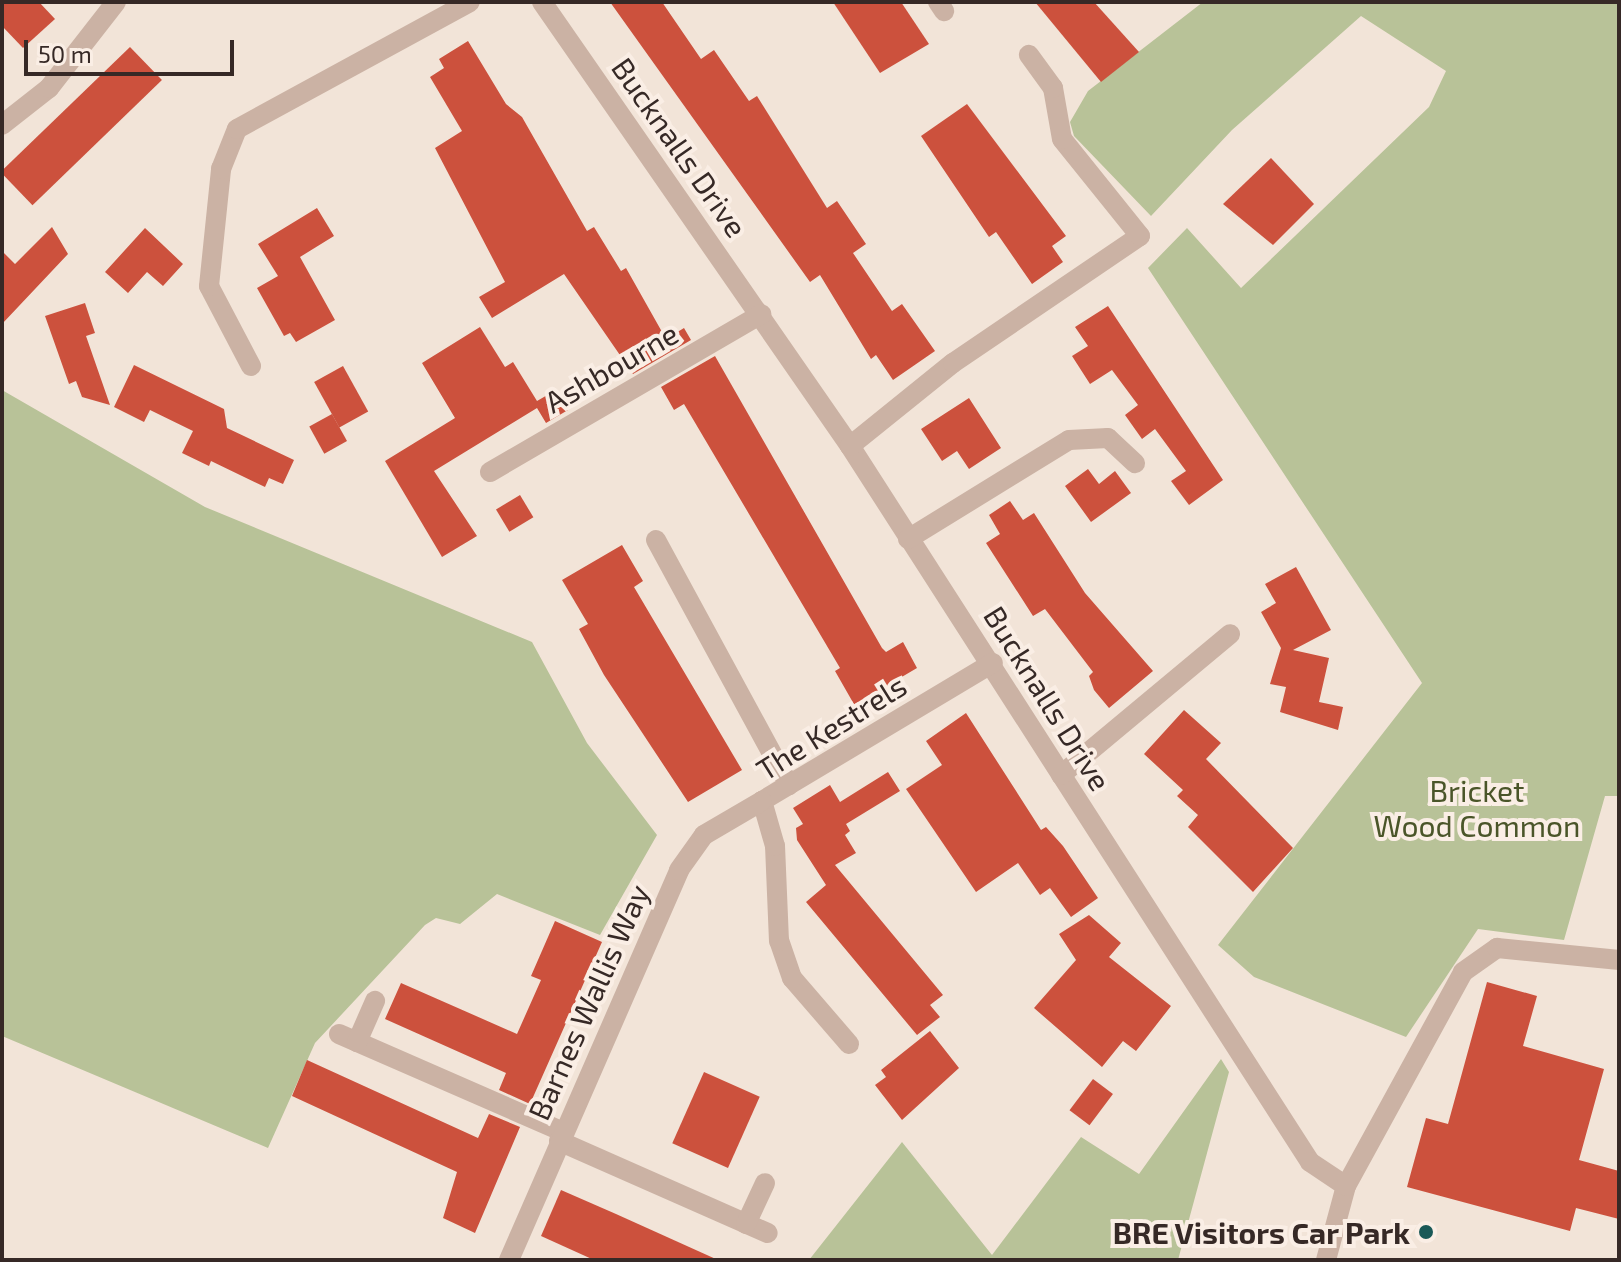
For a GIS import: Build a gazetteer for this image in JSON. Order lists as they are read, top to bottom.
{
  "streets": {
    "street": [
      "Bucknalls Drive",
      "Ashbourne",
      "The Kestrels",
      "Barnes Wallis Way"
    ]
  },
  "crossings": [
    ["Bucknalls Drive", "Ashbourne"],
    ["Bucknalls Drive", "The Kestrels"],
    ["The Kestrels", "Barnes Wallis Way"]
  ],
  "parks": ["Bricket Wood Common"],
  "places": ["BRE Visitors Car Park"],
  "scale_bar": "50 m"
}
